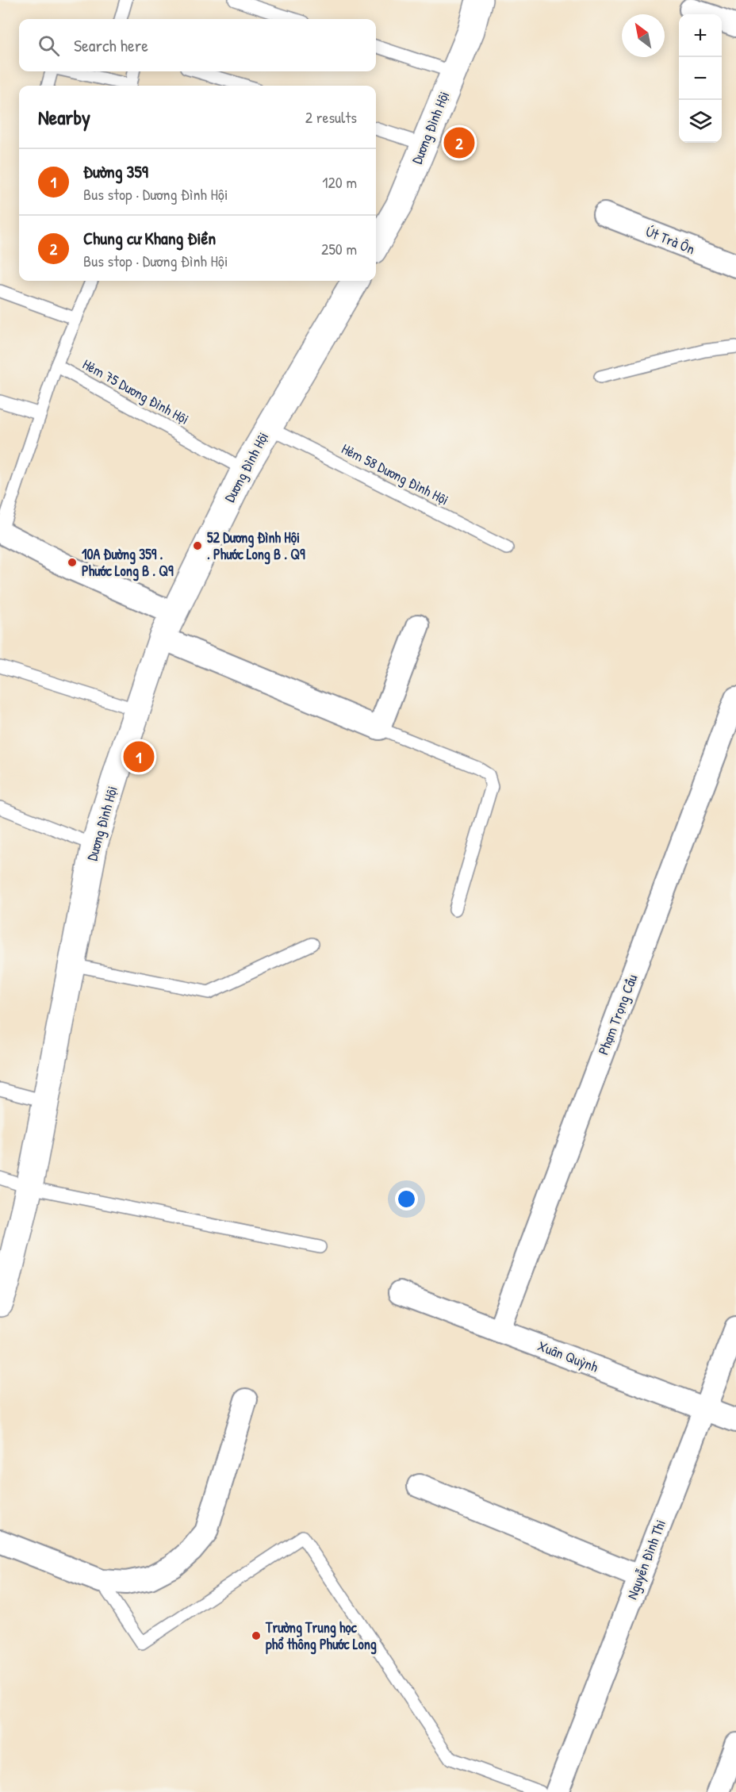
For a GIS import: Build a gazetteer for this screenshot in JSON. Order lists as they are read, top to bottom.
{
  "streets": {
    "street": [
      "Dương Đình Hội",
      "Út Trà Ôn",
      "Phạm Trọng Cầu",
      "Xuân Quỳnh",
      "Nguyễn Đình Thi"
    ],
    "lane": ["Hẻm 75 Dương Đình Hội", "Hẻm 58 Dương Đình Hội"]
  },
  "crossings": [
    ["Dương Đình Hội", "Hẻm 75 Dương Đình Hội"],
    ["Dương Đình Hội", "Hẻm 58 Dương Đình Hội"],
    ["Phạm Trọng Cầu", "Xuân Quỳnh"],
    ["Xuân Quỳnh", "Nguyễn Đình Thi"]
  ],
  "places": ["52 Dương Đình Hội . Phước Long B . Q9", "10A Đường 359 . Phước Long B . Q9", "Trường Trung học phổ thông Phước Long"],
  "north": "top left",
  "page": {
    "map_buttons": ["+", "−"],
    "search": "Search here",
    "heading": ["Nearby", "2 results"],
    "pins": ["2", "1"],
    "list": [
      {
        "mark": "1",
        "name": "Đường 359",
        "note": "Bus stop · Dương Đình Hội",
        "value": "120 m"
      },
      {
        "mark": "2",
        "name": "Chung cư Khang Điền",
        "note": "Bus stop · Dương Đình Hội",
        "value": "250 m"
      }
    ]
  }
}
